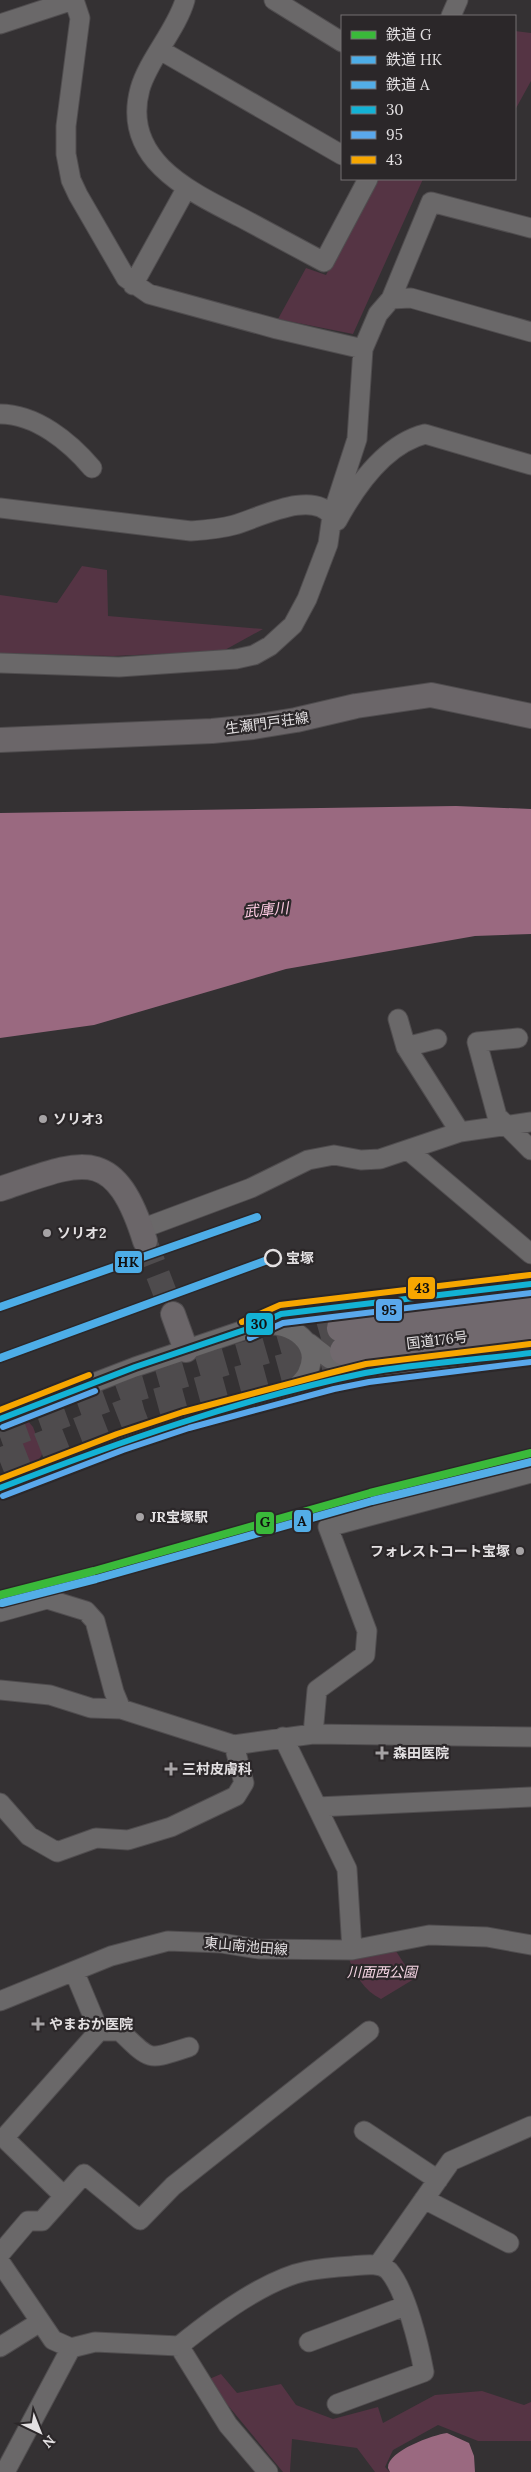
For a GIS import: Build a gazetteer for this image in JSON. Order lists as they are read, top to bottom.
{
  "streets": {
    "highway": ["国道176号"],
    "main road": ["生瀬門戸荘線"],
    "street": ["東山南池田線"]
  },
  "water": ["武庫川"],
  "parks": ["川面西公園"],
  "places": {
    "other": [
      "ソリオ3",
      "ソリオ2",
      "宝塚",
      "JR宝塚駅",
      "フォレストコート宝塚"
    ],
    "health": ["森田医院", "三村皮膚科", "やまおか医院"]
  },
  "lines": [
    "rail line HK",
    "transit line 43",
    "transit line 30",
    "transit line 95",
    "rail line G",
    "rail line A"
  ],
  "legend": [
    "鉄道 G",
    "鉄道 HK",
    "鉄道 A",
    "30",
    "95",
    "43"
  ],
  "north": "bottom right"
}
